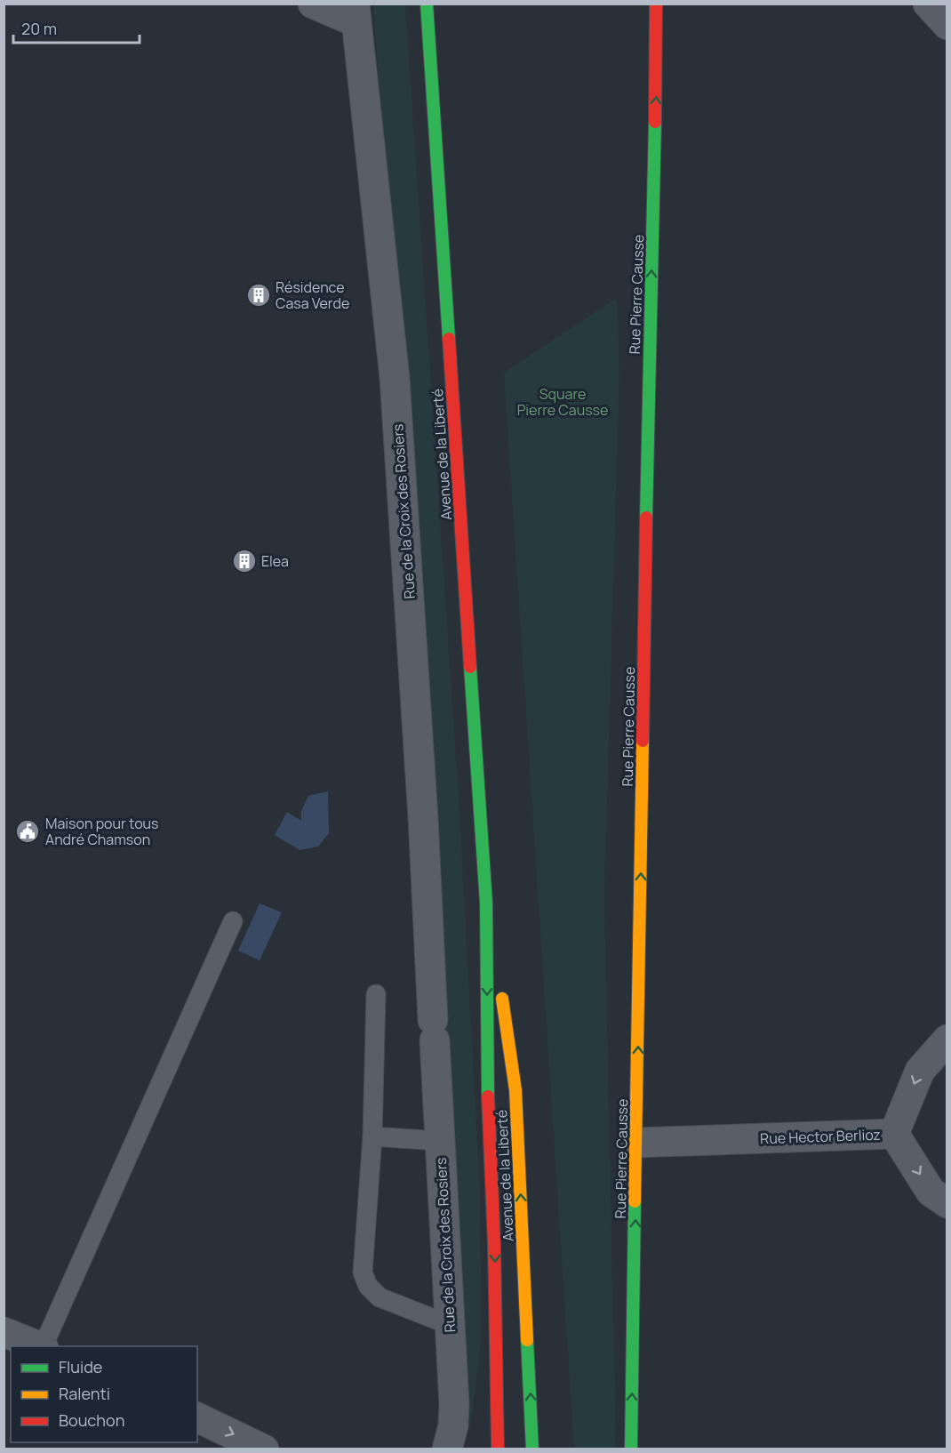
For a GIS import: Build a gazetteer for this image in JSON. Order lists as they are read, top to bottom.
{
  "streets": {
    "main road": ["Rue Pierre Causse", "Avenue de la Liberté"],
    "street": ["Rue de la Croix des Rosiers", "Rue Hector Berlioz"]
  },
  "crossings": [
    ["Rue Pierre Causse", "Rue Hector Berlioz"]
  ],
  "one_way": ["Rue Pierre Causse"],
  "parks": ["Square Pierre Causse"],
  "places": {
    "building": ["Résidence Casa Verde", "Elea"],
    "public building": ["Maison pour tous André Chamson"]
  },
  "legend": ["Fluide", "Ralenti", "Bouchon"],
  "scale_bar": "20 m"
}
